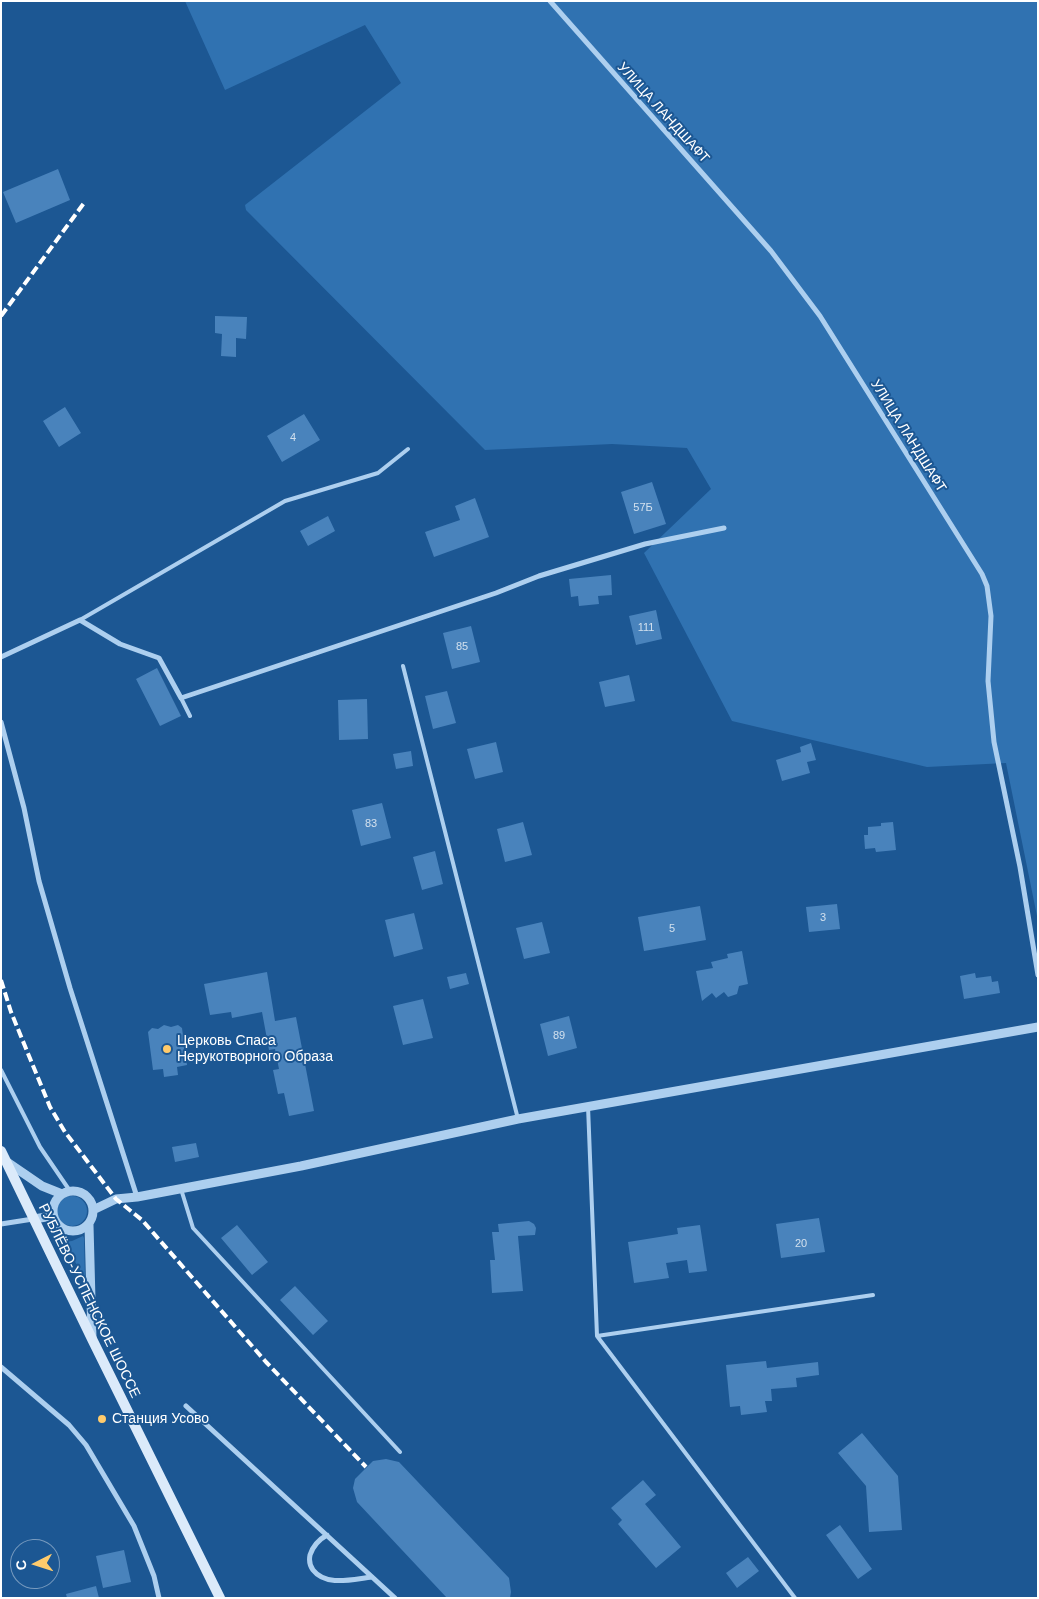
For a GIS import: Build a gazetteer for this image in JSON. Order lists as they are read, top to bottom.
{
  "streets": {
    "main road": ["РУБЛЁВО-УСПЕНСКОЕ ШОССЕ"],
    "street": ["УЛИЦА ЛАНДШАФТ"]
  },
  "places": ["Церковь Спаса Нерукотворного Образа", "Станция Усово"],
  "house_numbers": [
    "4",
    "57Б",
    "111",
    "85",
    "83",
    "3",
    "5",
    "89",
    "20"
  ],
  "north": "left"
}
